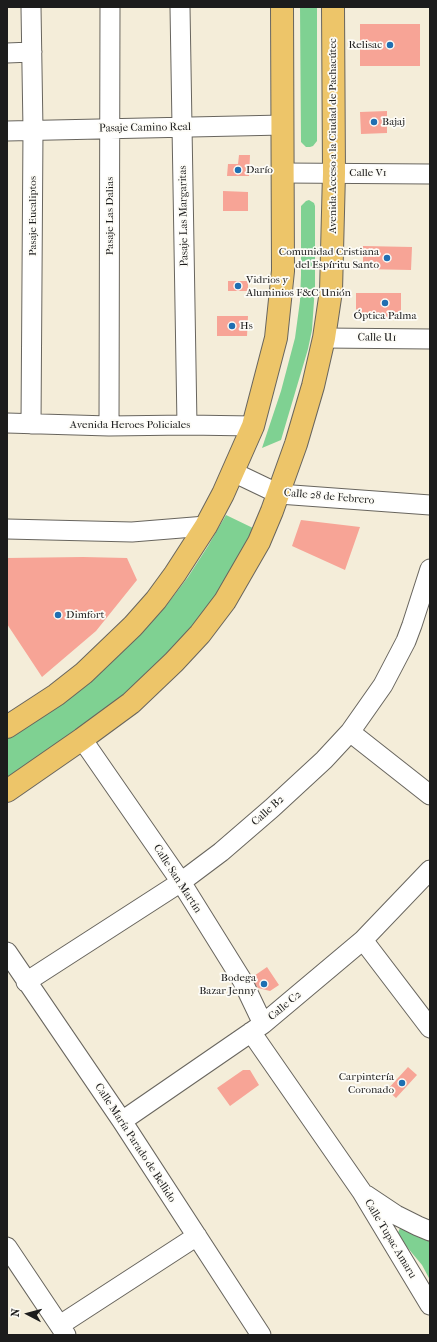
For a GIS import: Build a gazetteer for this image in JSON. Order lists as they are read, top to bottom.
{
  "streets": {
    "main road": ["Avenida Acceso a la Ciudad de Pachacútec"],
    "street": [
      "Pasaje Camino Real",
      "Calle V1",
      "Pasaje Eucaliptos",
      "Pasaje Las Dalias",
      "Pasaje Las Margaritas",
      "Calle U1",
      "Avenida Heroes Policiales",
      "Calle 28 de Febrero",
      "Calle B2",
      "Calle San Martín",
      "Calle C2",
      "Calle María Parado de Bellido",
      "Calle Tupac Amaru"
    ]
  },
  "crossings": [
    ["Pasaje Camino Real", "Pasaje Eucaliptos"],
    ["Pasaje Camino Real", "Pasaje Las Dalias"],
    ["Pasaje Camino Real", "Pasaje Las Margaritas"],
    ["Avenida Acceso a la Ciudad de Pachacútec", "Calle V1"],
    ["Avenida Acceso a la Ciudad de Pachacútec", "Calle U1"],
    ["Avenida Acceso a la Ciudad de Pachacútec", "Calle 28 de Febrero"],
    ["Avenida Acceso a la Ciudad de Pachacútec", "Calle San Martín"],
    ["Pasaje Eucaliptos", "Avenida Heroes Policiales"],
    ["Pasaje Las Dalias", "Avenida Heroes Policiales"],
    ["Pasaje Las Margaritas", "Avenida Heroes Policiales"],
    ["Calle B2", "Calle San Martín"],
    ["Calle B2", "Calle María Parado de Bellido"],
    ["Calle San Martín", "Calle C2"],
    ["Calle San Martín", "Calle Tupac Amaru"],
    ["Calle C2", "Calle María Parado de Bellido"]
  ],
  "places": [
    "Relisac",
    "Bajaj",
    "Darío",
    "Comunidad Cristiana del Espíritu Santo",
    "Vidrios y Aluminios F&C Unión",
    "Óptica Palma",
    "Hs",
    "Dimfort",
    "Bodega Bazar Jenny",
    "Carpintería Coronado"
  ],
  "north": "left"
}
